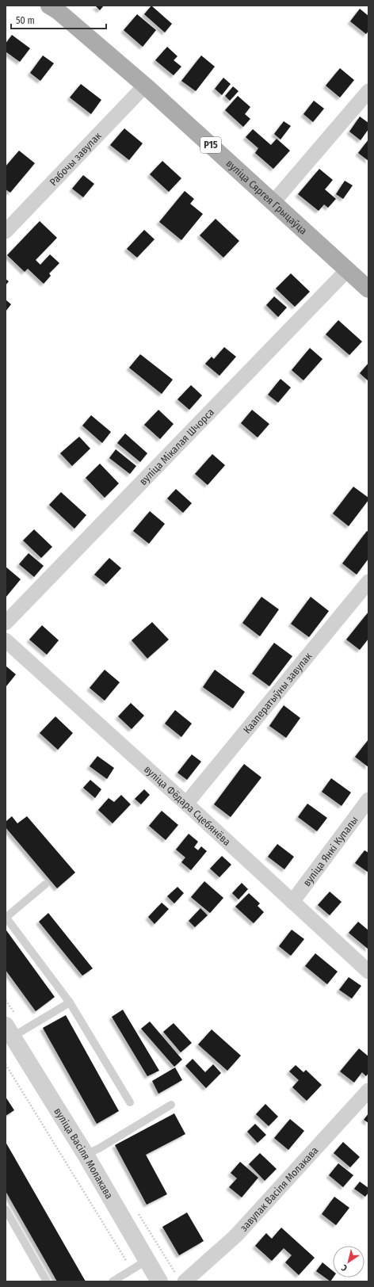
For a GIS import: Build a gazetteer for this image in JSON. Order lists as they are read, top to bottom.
{
  "streets": {
    "main road": ["Р15", "вуліца Сяргея Грыцаўца"],
    "street": [
      "Рабочы завулак",
      "вуліца Мікалая Шчорса",
      "Кааператыўны завулак",
      "вуліца Фёдара Сцебянёва",
      "вуліца Янкі Купалы",
      "вуліца Васіля Молакава",
      "завулак Васіля Молакава"
    ]
  },
  "crossings": [
    ["Рабочы завулак", "вуліца Сяргея Грыцаўца"],
    ["вуліца Сяргея Грыцаўца", "вуліца Мікалая Шчорса"],
    ["Кааператыўны завулак", "вуліца Фёдара Сцебянёва"],
    ["вуліца Фёдара Сцебянёва", "вуліца Янкі Купалы"]
  ],
  "scale_bar": "50 m",
  "north": "bottom left"
}
